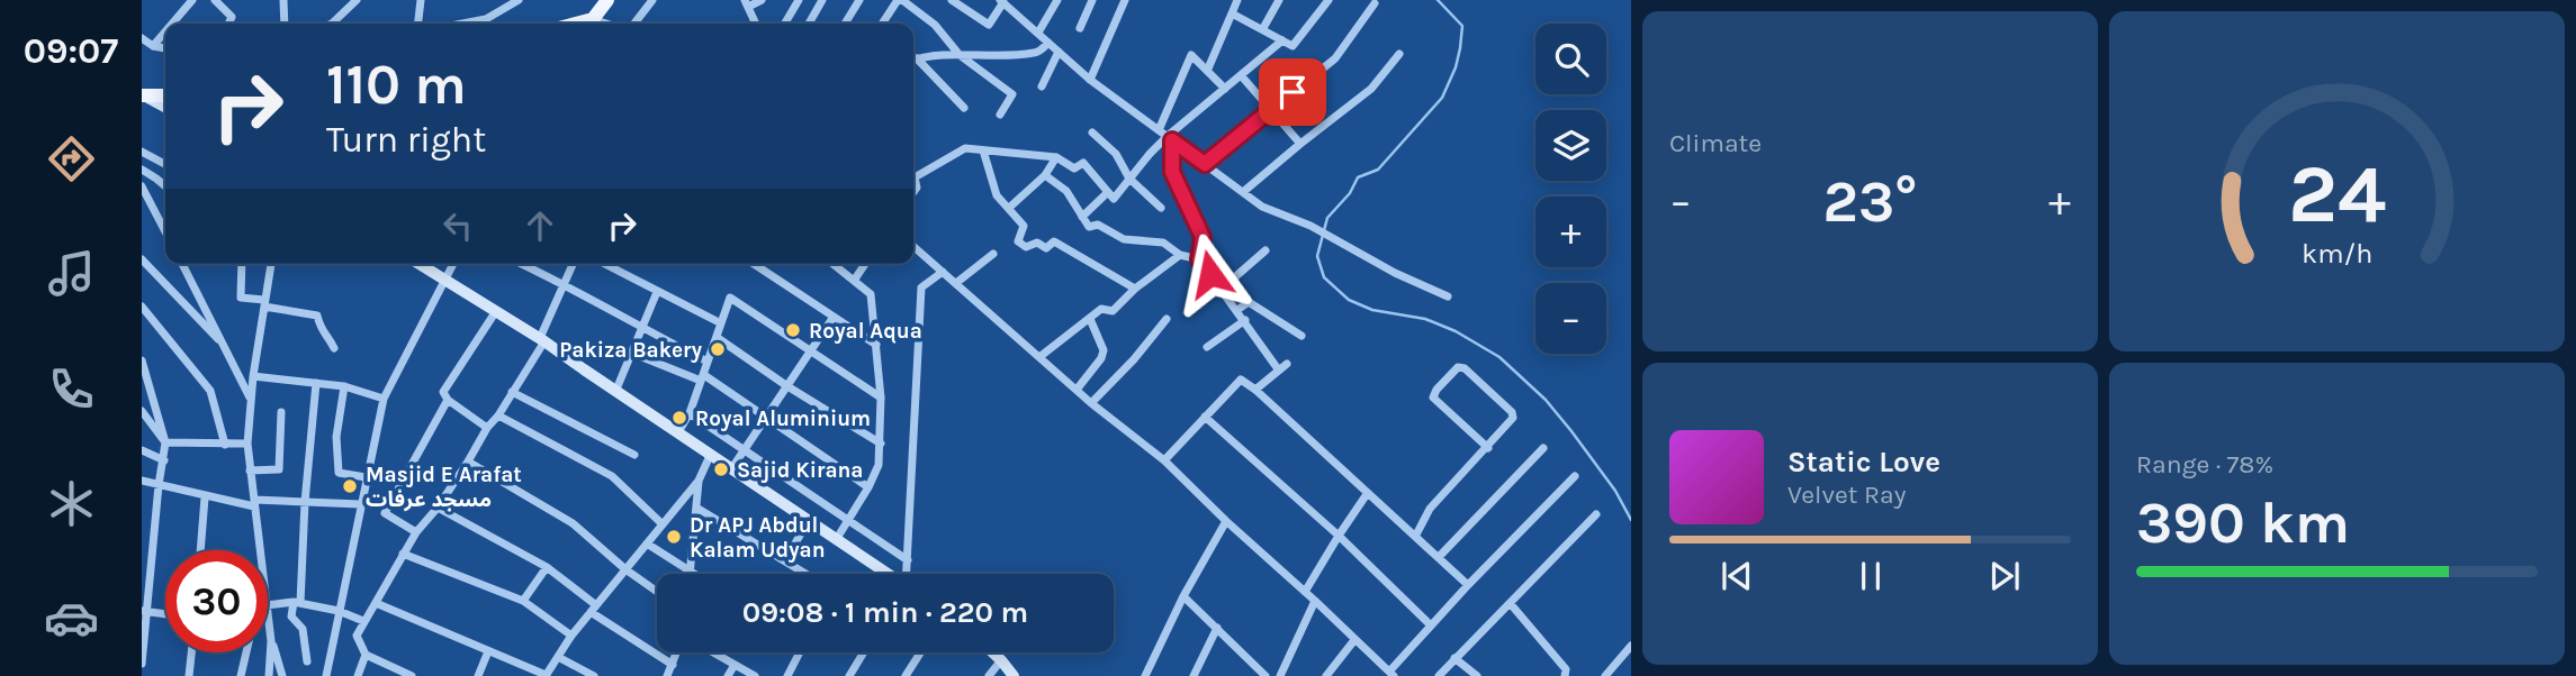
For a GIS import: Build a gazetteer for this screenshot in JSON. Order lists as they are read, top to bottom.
{
  "places": [
    "Royal Aqua",
    "Pakiza Bakery",
    "Royal Aluminium",
    "Sajid Kirana",
    "Masjid E Arafat مسجد عرفات",
    "Dr APJ Abdul Kalam Udyan"
  ],
  "page": {
    "tabs": "09:07",
    "tile": [
      "Climate",
      ["Range · 78%", "390 km"]
    ],
    "map_buttons": ["+", "−"],
    "turn": ["110 m", "Turn right"],
    "heat": ["−", "23°", "+"],
    "song": ["Static Love", "Velvet Ray"],
    "limit": "30",
    "trip": "09:08 · 1 min · 220 m",
    "gauge": ["24", "km/h"]
  }
}
